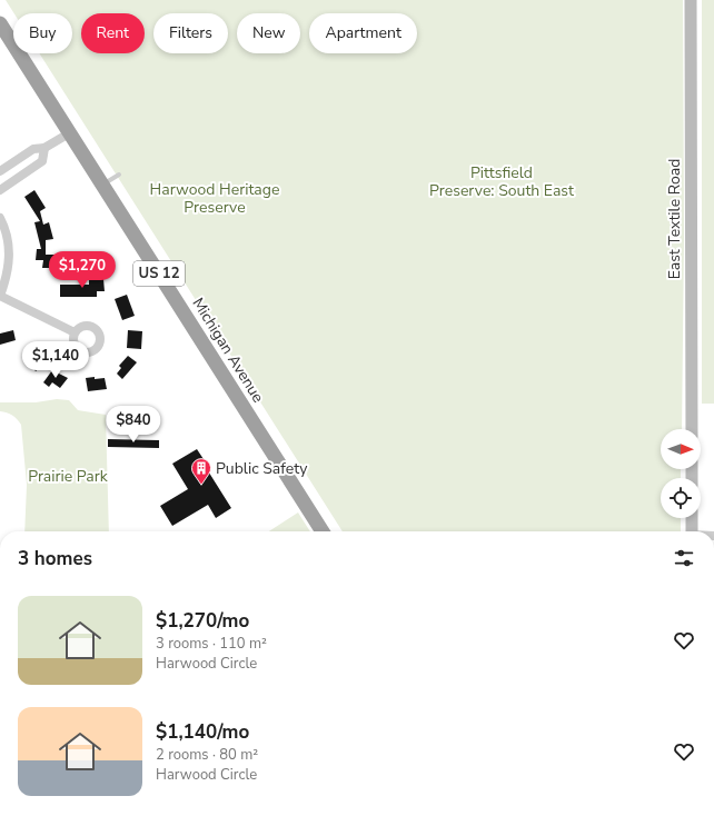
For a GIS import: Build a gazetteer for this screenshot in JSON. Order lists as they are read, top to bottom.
{
  "streets": {
    "highway": ["US 12", "Michigan Avenue"],
    "main road": ["East Textile Road"]
  },
  "parks": ["Pittsfield Preserve: South East", "Harwood Heritage Preserve", "Prairie Park"],
  "places": {
    "building": ["Public Safety"]
  },
  "north": "right",
  "page": {
    "chip": [
      "Buy",
      "Rent",
      "Filters",
      "New",
      "Apartment"
    ],
    "price": ["$1,270", "$1,140", "$840"],
    "heading": "3 homes",
    "list": [
      {
        "name": "$1,270/mo",
        "note": "3 rooms · 110 m² · Harwood Circle"
      },
      {
        "name": "$1,140/mo",
        "note": "2 rooms · 80 m² · Harwood Circle"
      }
    ]
  }
}
